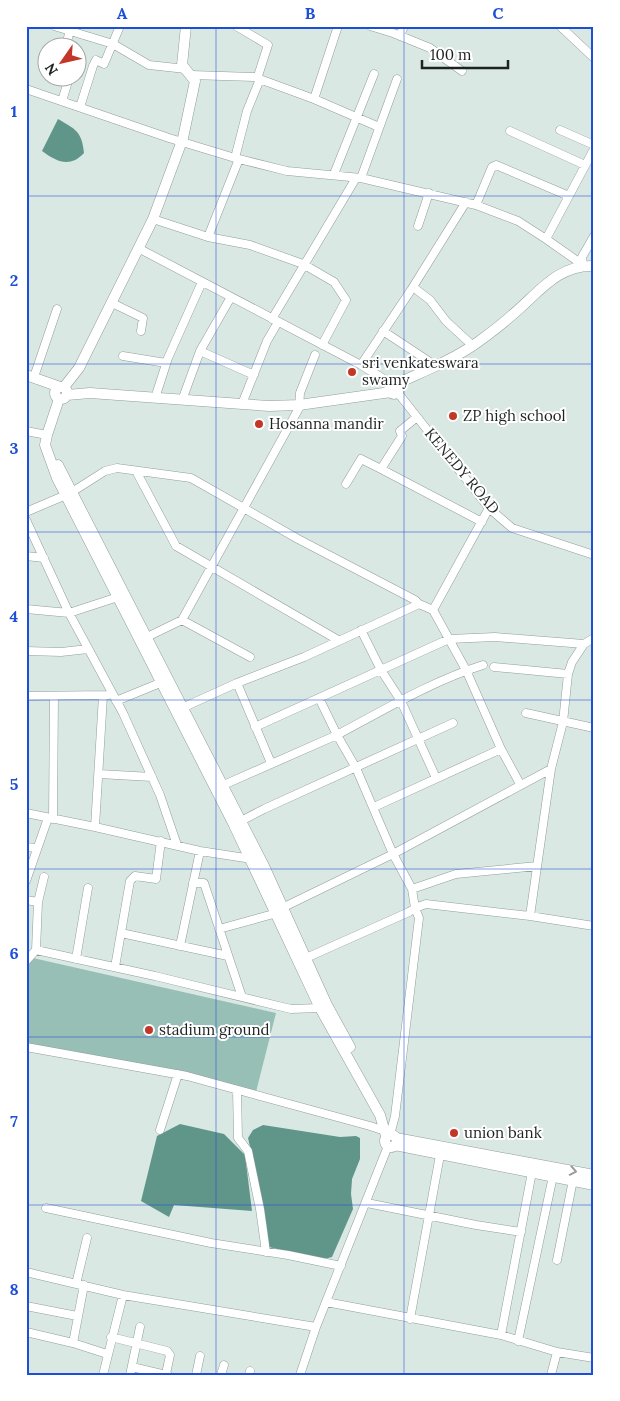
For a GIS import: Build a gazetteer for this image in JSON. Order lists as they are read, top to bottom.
{
  "streets": {
    "street": ["KENEDY ROAD"]
  },
  "places": [
    "sri venkateswara swamy",
    "ZP high school",
    "Hosanna mandir",
    "stadium ground",
    "union bank"
  ],
  "scale_bar": "100 m",
  "north": "bottom left",
  "grid": {
    "columns": ["A", "B", "C"],
    "rows": [
      "1",
      "2",
      "3",
      "4",
      "5",
      "6",
      "7",
      "8"
    ]
  }
}
